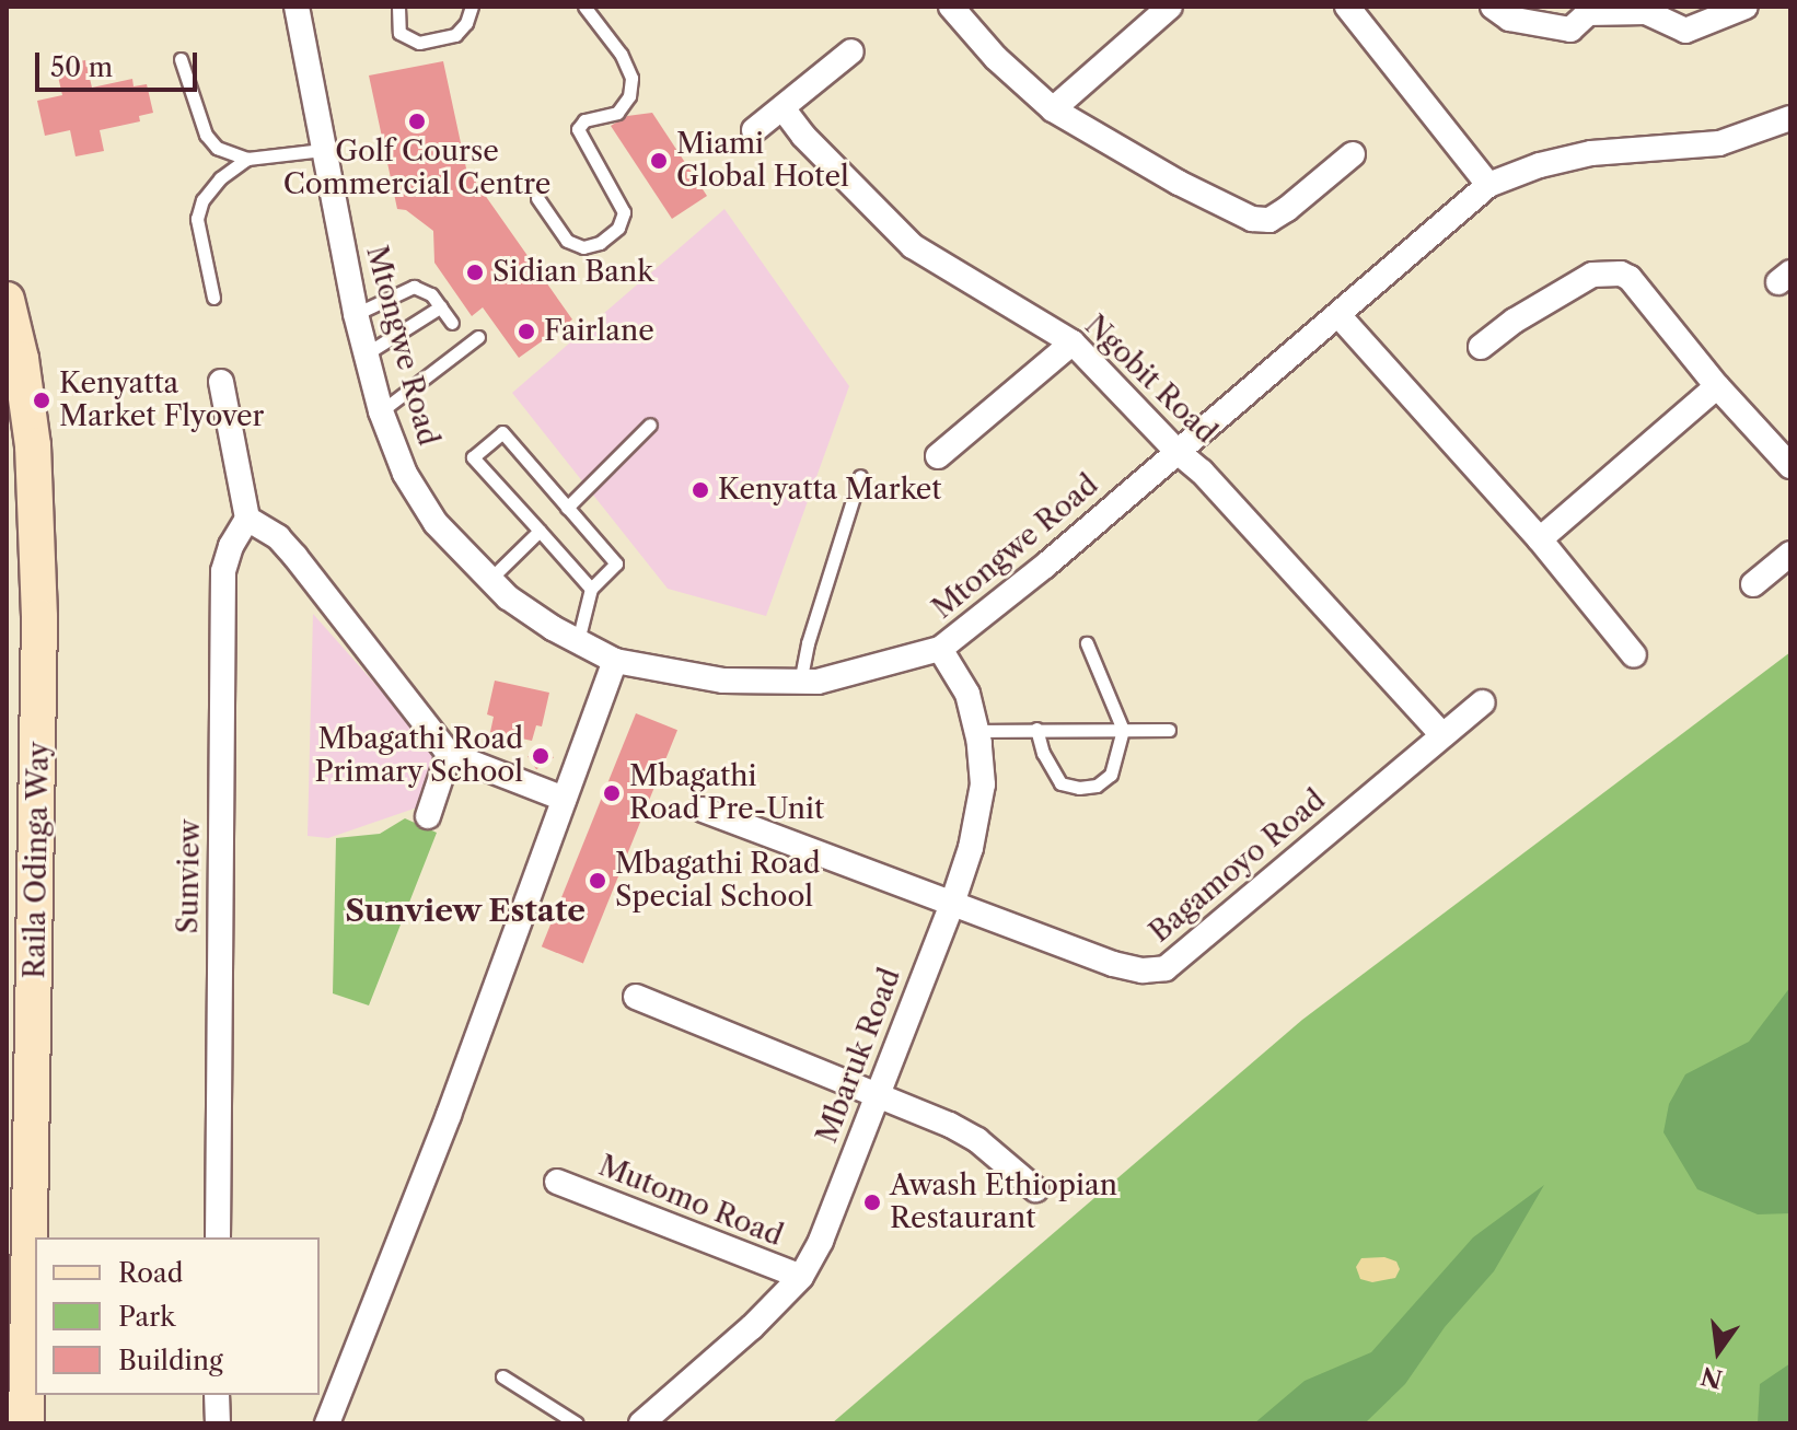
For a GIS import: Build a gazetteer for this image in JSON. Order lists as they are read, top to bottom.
{
  "streets": {
    "main road": ["Raila Odinga Way"],
    "street": [
      "Mtongwe Road",
      "Ngobit Road",
      "Bagamoyo Road",
      "Sunview",
      "Mbaruk Road",
      "Mutomo Road"
    ]
  },
  "crossings": [
    ["Mtongwe Road", "Ngobit Road"],
    ["Mtongwe Road", "Mbaruk Road"],
    ["Ngobit Road", "Bagamoyo Road"],
    ["Bagamoyo Road", "Mbaruk Road"],
    ["Mbaruk Road", "Mutomo Road"]
  ],
  "districts": ["Sunview Estate"],
  "places": [
    "Golf Course Commercial Centre",
    "Miami Global Hotel",
    "Sidian Bank",
    "Fairlane",
    "Kenyatta Market Flyover",
    "Kenyatta Market",
    "Mbagathi Road Primary School",
    "Mbagathi Road Pre-Unit",
    "Mbagathi Road Special School",
    "Awash Ethiopian Restaurant"
  ],
  "legend": ["Road", "Park", "Building"],
  "scale_bar": "50 m",
  "north": "bottom"
}
